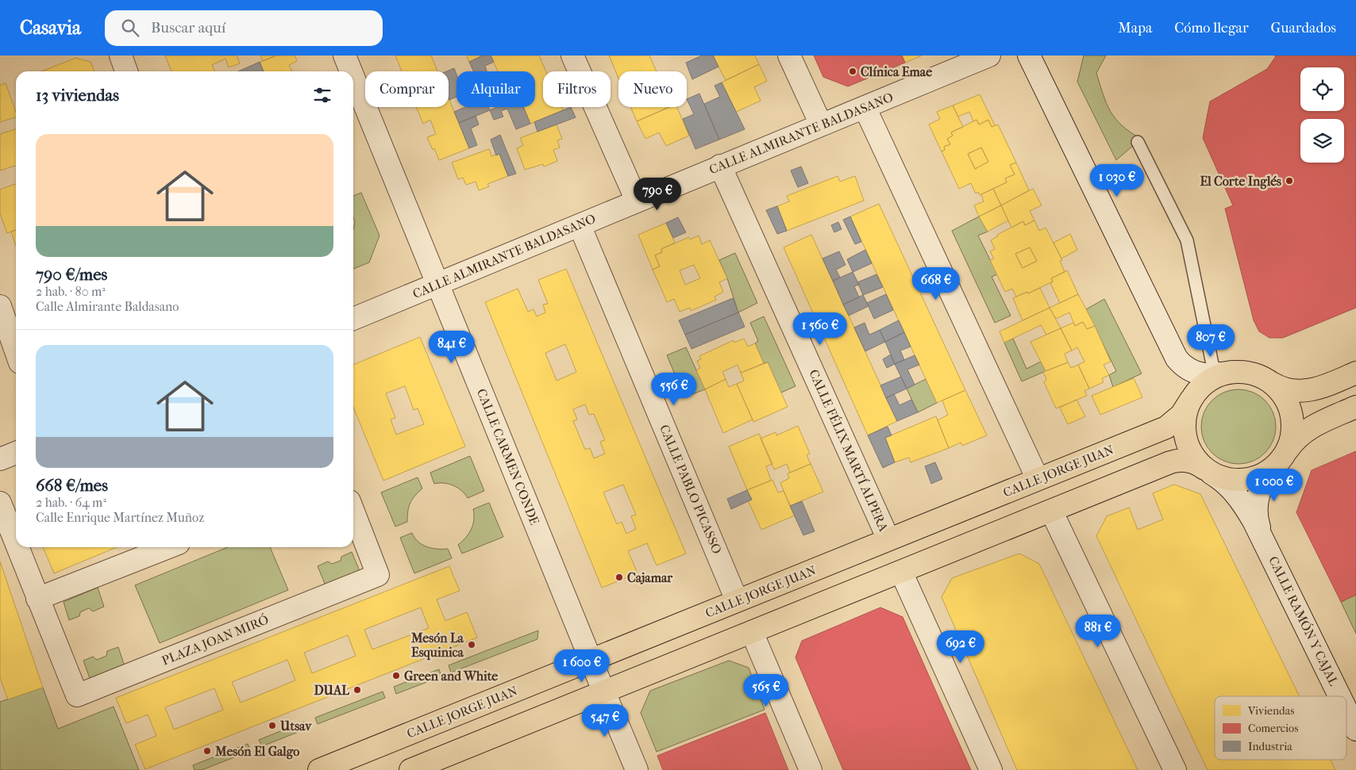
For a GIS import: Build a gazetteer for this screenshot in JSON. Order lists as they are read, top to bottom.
{
  "streets": {
    "main road": ["CALLE JORGE JUAN"],
    "street": [
      "CALLE ALMIRANTE BALDASANO",
      "CALLE FÉLIX MARTÍ ALPERA",
      "CALLE CARMEN CONDE",
      "CALLE PABLO PICASSO",
      "CALLE RAMÓN Y CAJAL",
      "PLAZA JOAN MIRÓ"
    ]
  },
  "crossings": [
    ["CALLE ALMIRANTE BALDASANO", "CALLE FÉLIX MARTÍ ALPERA"],
    ["CALLE ALMIRANTE BALDASANO", "CALLE CARMEN CONDE"],
    ["CALLE ALMIRANTE BALDASANO", "CALLE PABLO PICASSO"],
    ["CALLE FÉLIX MARTÍ ALPERA", "CALLE JORGE JUAN"],
    ["CALLE CARMEN CONDE", "CALLE JORGE JUAN"],
    ["CALLE JORGE JUAN", "CALLE PABLO PICASSO"],
    ["CALLE JORGE JUAN", "CALLE RAMÓN Y CAJAL"]
  ],
  "places": [
    "Clínica Emae",
    "El Corte Inglés",
    "Cajamar",
    "Mesón La Esquinica",
    "Green and White",
    "DUAL",
    "Utsav",
    "Mesón El Galgo"
  ],
  "legend": ["Viviendas", "Comercios", "Industria"],
  "page": {
    "header": "Casavia",
    "search": "Buscar aquí",
    "nav": ["Mapa", "Cómo llegar", "Guardados"],
    "chip": [
      "Comprar",
      "Alquilar",
      "Filtros",
      "Nuevo"
    ],
    "heading": "13 viviendas",
    "list": [
      {
        "name": "790 €/mes",
        "note": "2 hab. · 80 m² · Calle Almirante Baldasano"
      },
      {
        "name": "668 €/mes",
        "note": "2 hab. · 64 m² · Calle Enrique Martínez Muñoz"
      }
    ],
    "price": [
      "1 030 €",
      "790 €",
      "668 €",
      "1 560 €",
      "807 €",
      "841 €",
      "556 €",
      "1 000 €",
      "881 €",
      "692 €",
      "1 600 €",
      "565 €",
      "547 €"
    ]
  }
}
